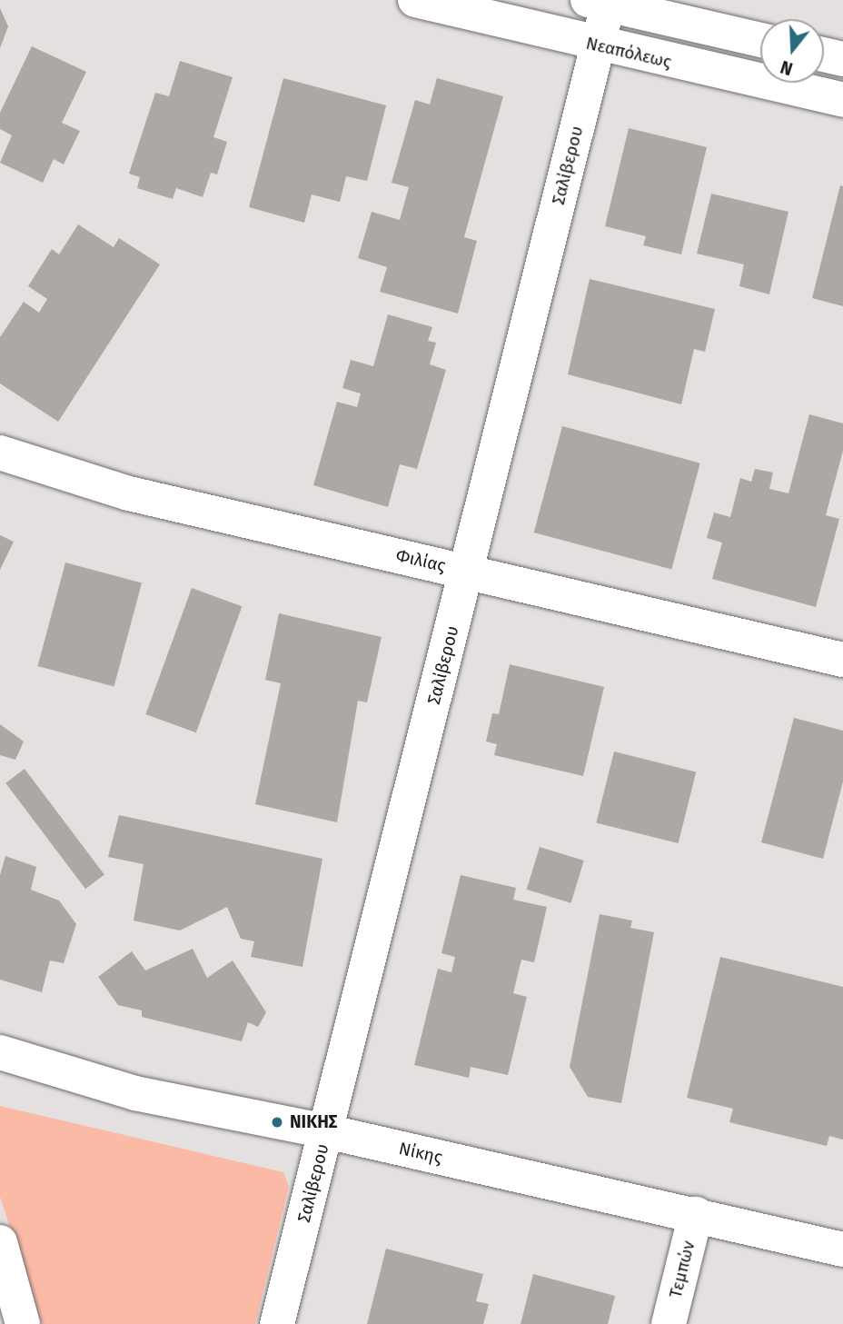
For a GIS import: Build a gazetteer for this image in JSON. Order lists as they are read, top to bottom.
{
  "streets": {
    "street": [
      "Νεαπόλεως",
      "Σαλίβερου",
      "Φιλίας",
      "Νίκης",
      "Τεμπών"
    ]
  },
  "crossings": [
    ["Νεαπόλεως", "Σαλίβερου"],
    ["Σαλίβερου", "Φιλίας"],
    ["Σαλίβερου", "Νίκης"],
    ["Νίκης", "Τεμπών"]
  ],
  "places": ["ΝΙΚΗΣ"],
  "north": "bottom"
}
